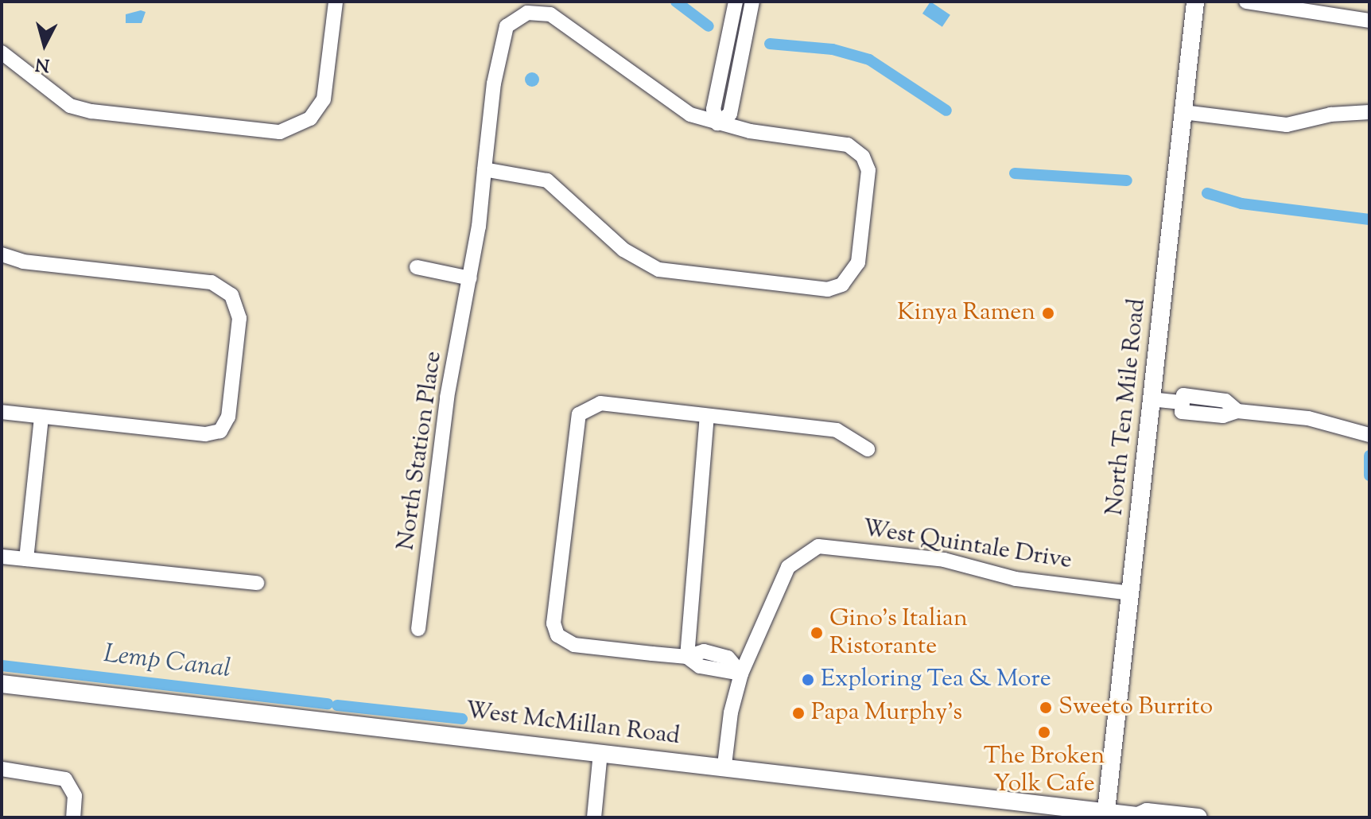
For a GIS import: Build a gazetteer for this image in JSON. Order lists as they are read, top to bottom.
{
  "streets": {
    "main road": ["North Ten Mile Road", "West McMillan Road"],
    "street": ["North Station Place", "West Quintale Drive"]
  },
  "crossings": [
    ["North Ten Mile Road", "West Quintale Drive"],
    ["North Ten Mile Road", "West McMillan Road"]
  ],
  "water": ["Lemp Canal"],
  "places": [
    "Kinya Ramen",
    "Gino's Italian Ristorante",
    "Exploring Tea & More",
    "Sweeto Burrito",
    "Papa Murphy's",
    "The Broken Yolk Cafe"
  ],
  "north": "bottom"
}
